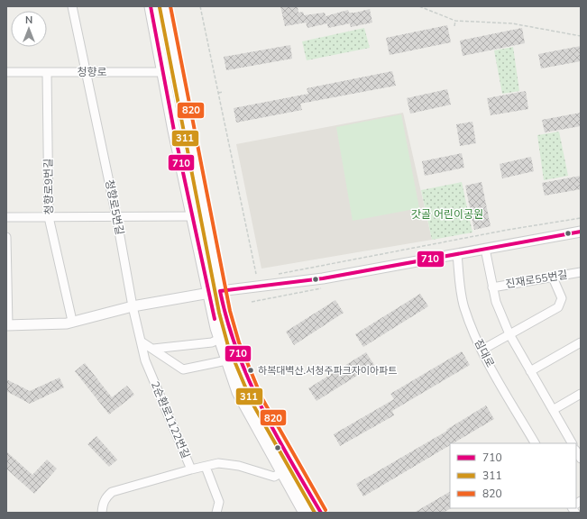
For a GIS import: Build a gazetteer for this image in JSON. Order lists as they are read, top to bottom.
{
  "streets": {
    "street": [
      "청향로",
      "청향로9번길",
      "청향로5번길",
      "진재로55번길",
      "짐대로",
      "2순환로1122번길"
    ]
  },
  "crossings": [
    ["청향로", "청향로9번길"],
    ["청향로", "청향로5번길"],
    ["청향로5번길", "2순환로1122번길"]
  ],
  "parks": ["갓골 어린이공원"],
  "places": ["하복대벽산.서청주파크자이아파트"],
  "lines": ["transit line 710", "transit line 820", "transit line 311"],
  "legend": ["710", "311", "820"],
  "north": "top"
}
